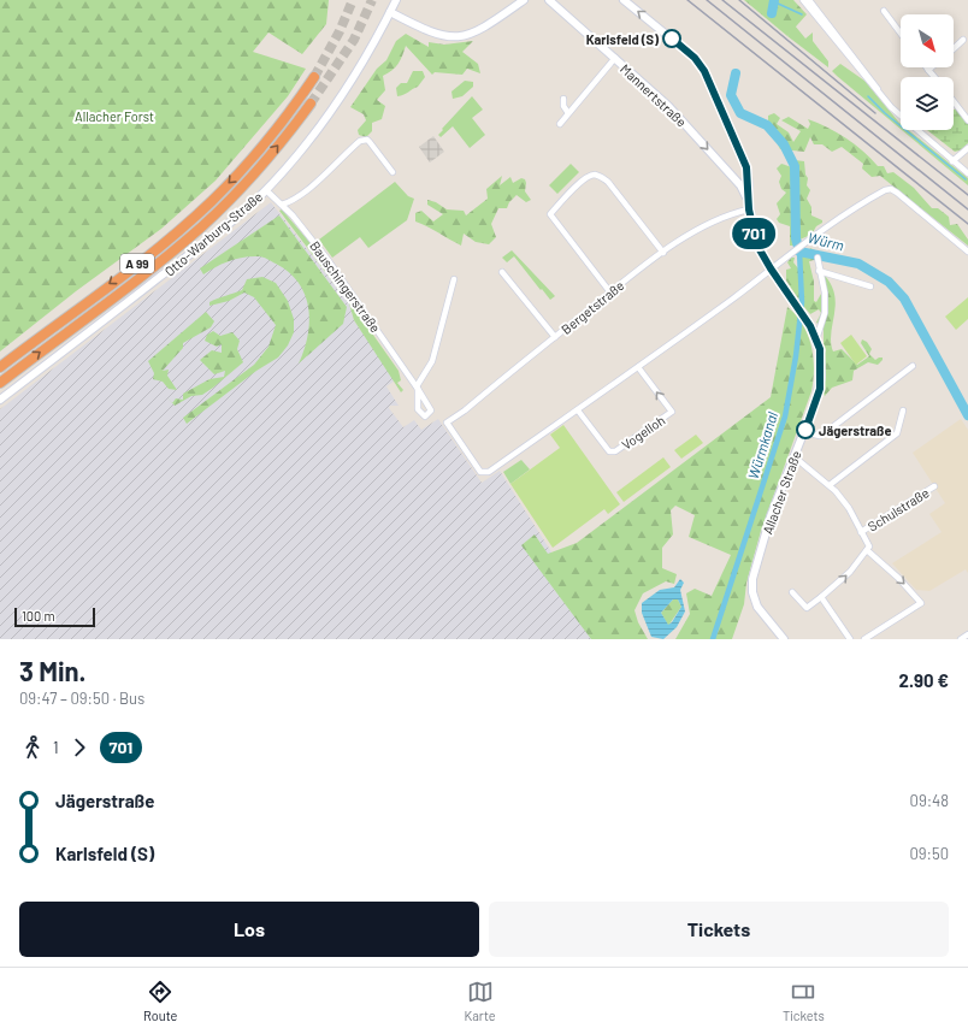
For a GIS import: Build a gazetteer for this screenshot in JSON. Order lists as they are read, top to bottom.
{
  "streets": {
    "highway": ["A 99"],
    "street": [
      "Mannertstraße",
      "Otto-Warburg-Straße",
      "Bauschingerstraße",
      "Bergetstraße",
      "Vogelloh",
      "Allacher Straße",
      "Schulstraße"
    ]
  },
  "crossings": [
    ["Mannertstraße", "Allacher Straße"],
    ["Otto-Warburg-Straße", "Bauschingerstraße"],
    ["Bergetstraße", "Vogelloh"],
    ["Bergetstraße", "Allacher Straße"]
  ],
  "one_way": ["Mannertstraße"],
  "water": ["Würm", "Würmkanal"],
  "parks": ["Allacher Forst"],
  "places": ["Karlsfeld (S)", "Jägerstraße"],
  "lines": ["bus line 701"],
  "scale_bar": "100 m",
  "north": "bottom right",
  "page": {
    "on_map": "701",
    "scale": "100 m",
    "heading": ["3 Min.", "09:47 – 09:50 · Bus", "2.90 €"],
    "legs": ["1", "701"],
    "list": [
      {
        "name": "Jägerstraße",
        "value": "09:48"
      },
      {
        "name": "Karlsfeld (S)",
        "value": "09:50"
      }
    ],
    "buttons": ["Los", "Tickets"],
    "tabs": ["Route", "Karte", "Tickets"]
  }
}
